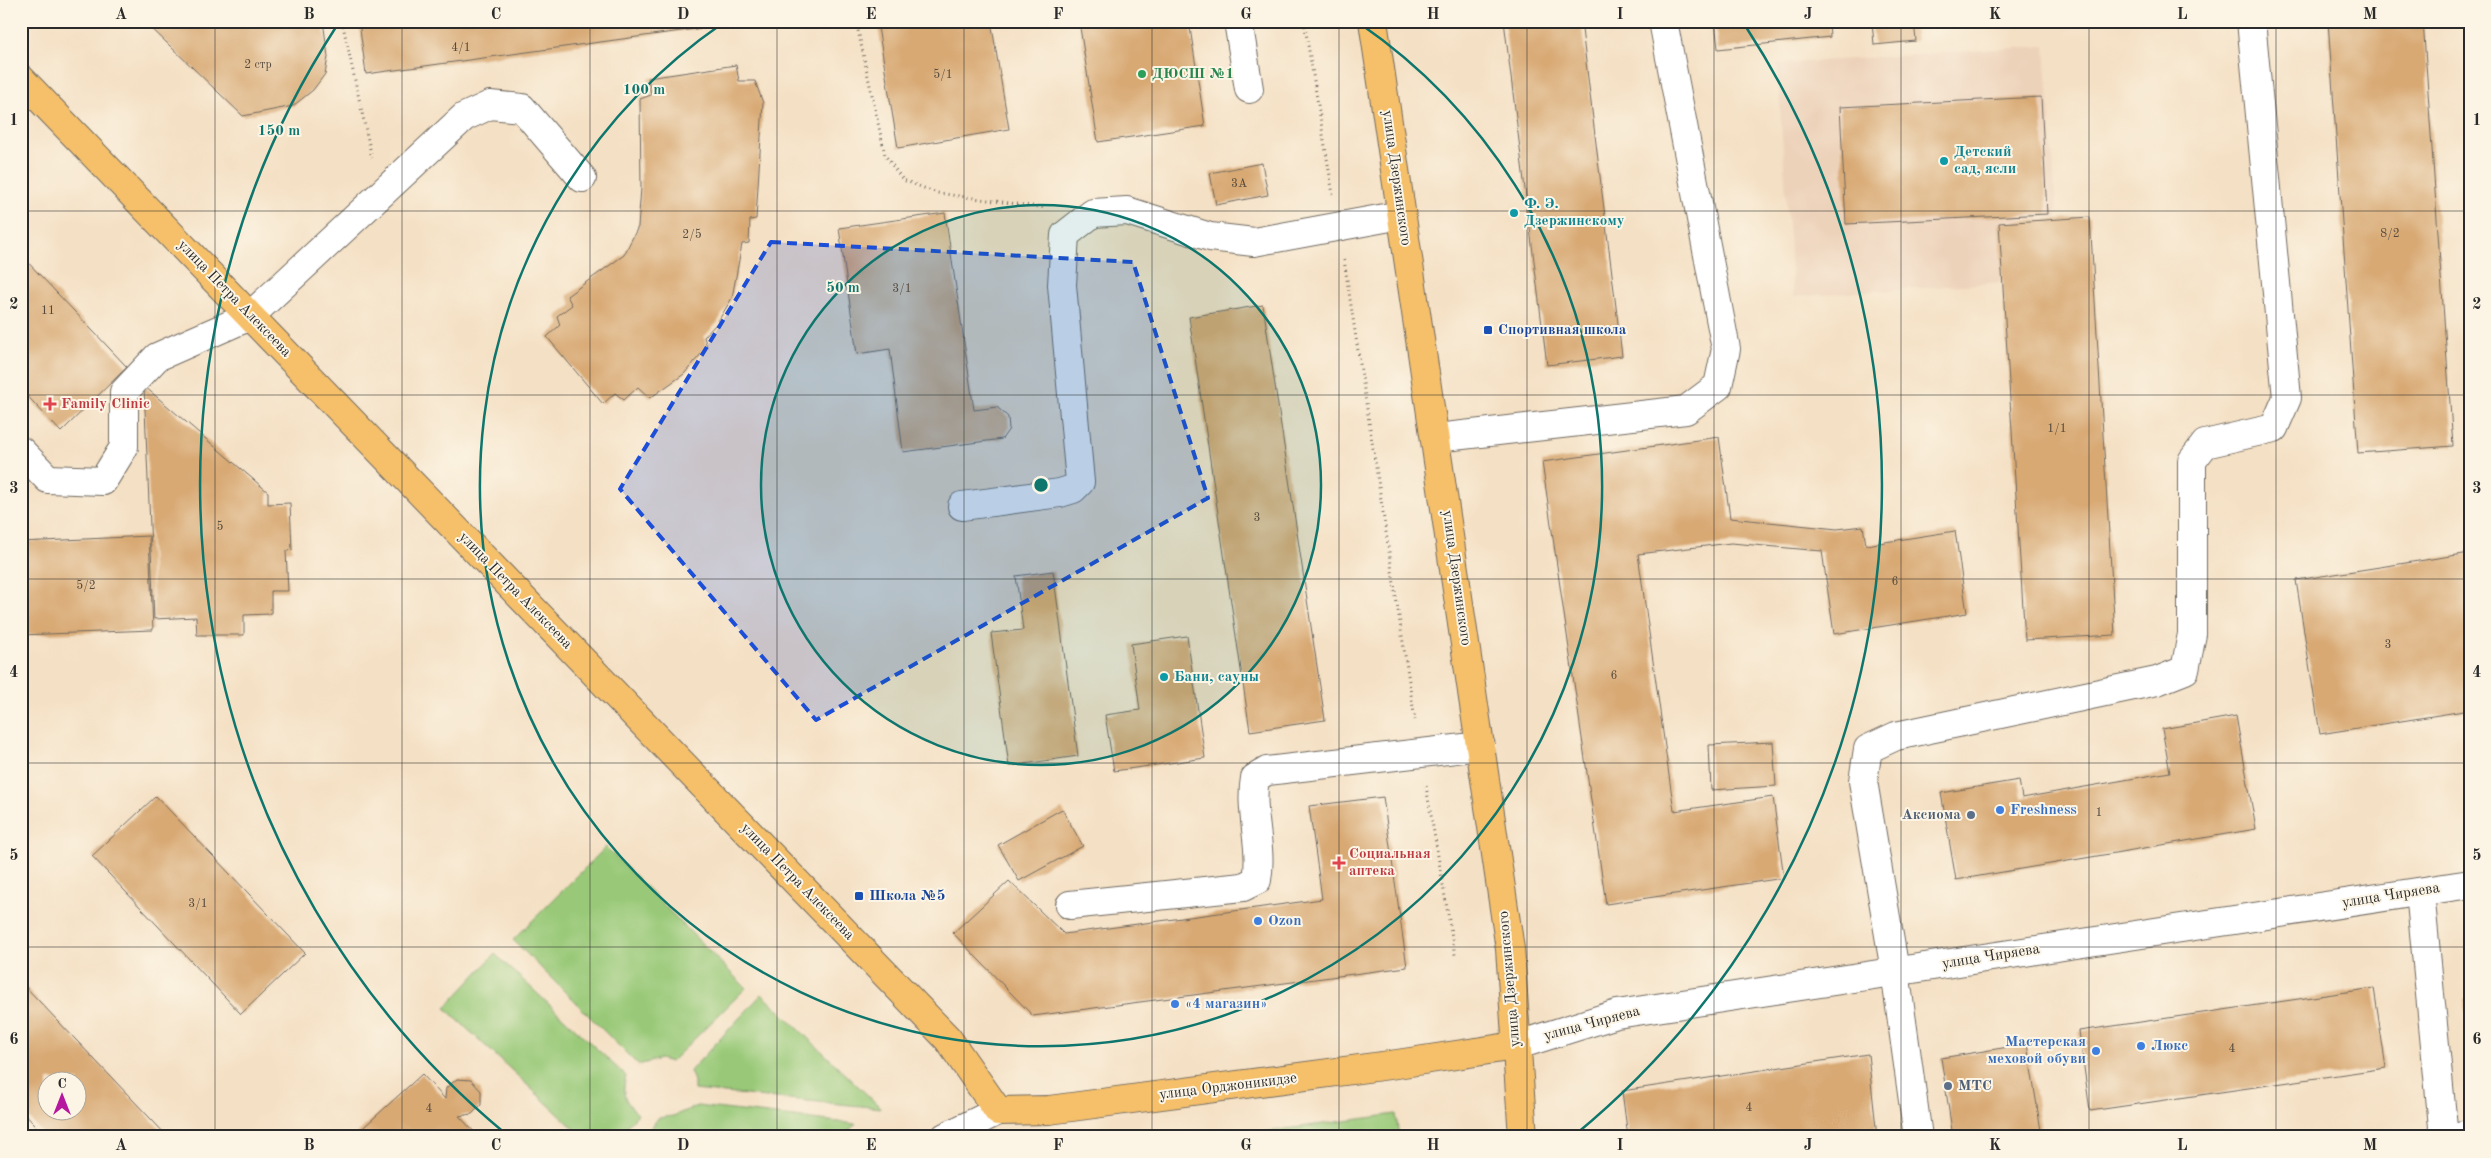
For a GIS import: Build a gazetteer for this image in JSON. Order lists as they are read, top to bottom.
{
  "streets": {
    "main road": ["улица Дзержинского", "улица Петра Алексеева", "улица Орджоникидзе"],
    "street": ["улица Чиряева"]
  },
  "crossings": [
    ["улица Дзержинского", "улица Чиряева"],
    ["улица Дзержинского", "улица Орджоникидзе"],
    ["улица Петра Алексеева", "улица Орджоникидзе"],
    ["улица Чиряева", "улица Орджоникидзе"]
  ],
  "places": {
    "other": [
      "ДЮСШ №1",
      "Детский сад, ясли",
      "Ф. Э. Дзержинскому",
      "Бани, сауны",
      "Freshness",
      "Аксиома",
      "Ozon",
      "«4 магазин»",
      "Люкс",
      "Мастерская меховой обуви",
      "МТС"
    ],
    "transit": ["Спортивная школа", "Школа №5"],
    "health": ["Family Clinic", "Социальная аптека"]
  },
  "house_numbers": [
    "4/1",
    "2 стр",
    "5/1",
    "3А",
    "8/2",
    "2/5",
    "3/1",
    "11",
    "1/1",
    "3",
    "5",
    "6",
    "5/2",
    "3",
    "6",
    "1",
    "3/1",
    "4",
    "4",
    "4"
  ],
  "north": "top",
  "grid": {
    "columns": [
      "A",
      "B",
      "C",
      "D",
      "E",
      "F",
      "G",
      "H",
      "I",
      "J",
      "K",
      "L",
      "M"
    ],
    "rows": [
      "1",
      "2",
      "3",
      "4",
      "5",
      "6"
    ]
  },
  "rings": ["100 m", "150 m", "50 m"]
}
